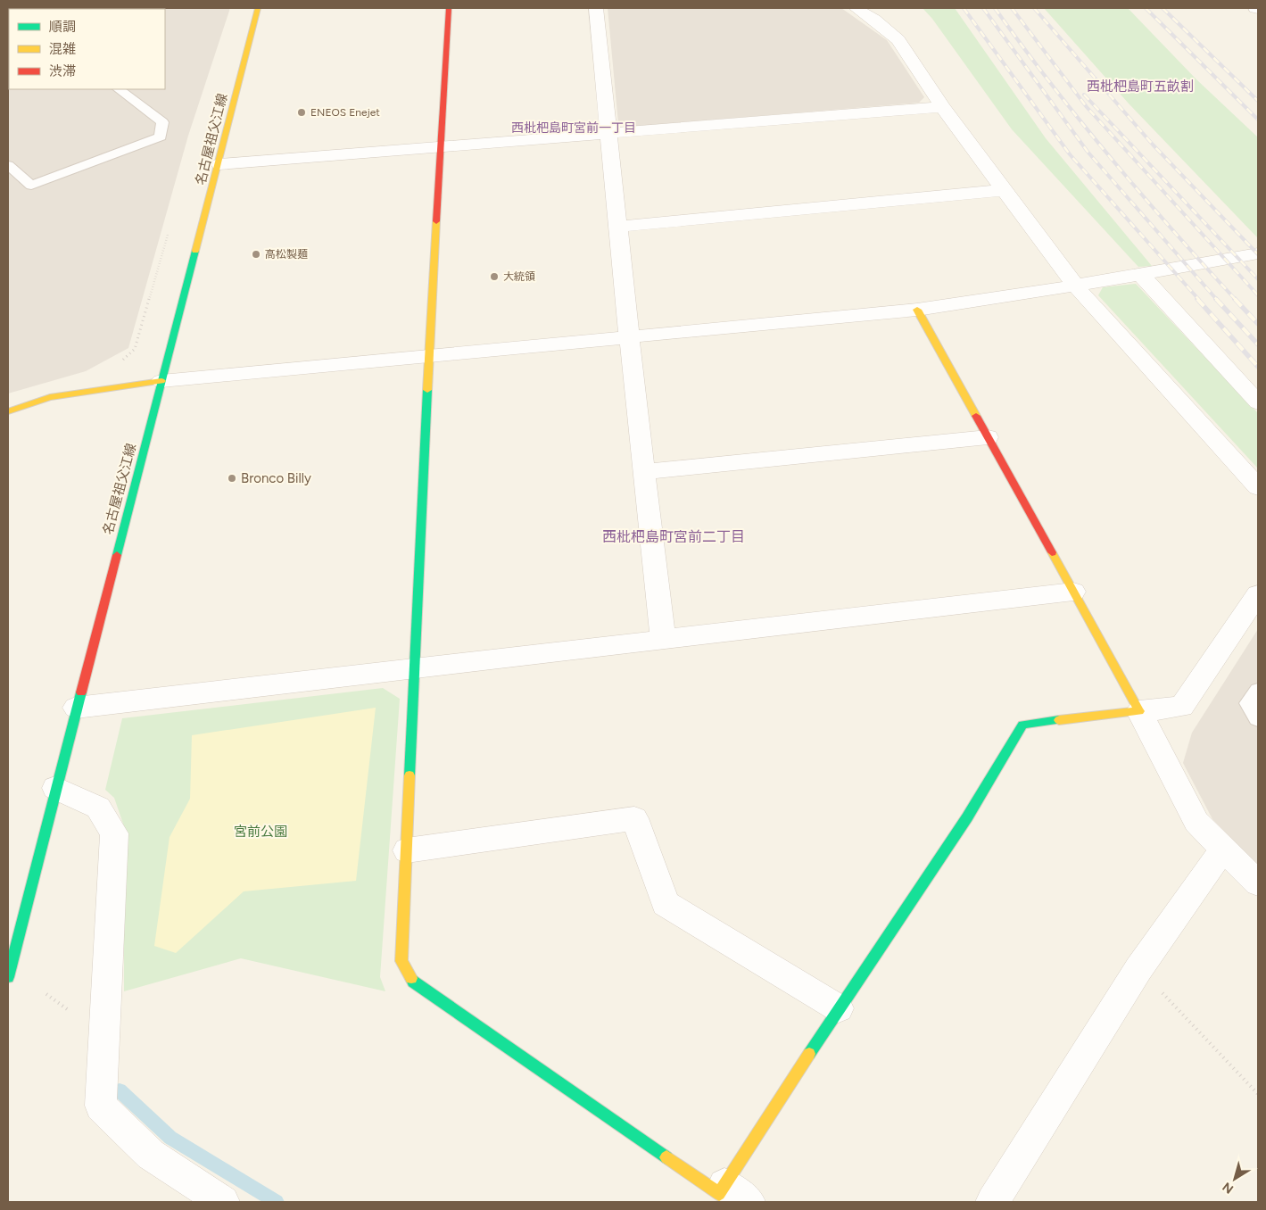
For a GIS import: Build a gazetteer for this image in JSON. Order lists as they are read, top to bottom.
{
  "streets": {
    "street": ["名古屋祖父江線"]
  },
  "districts": ["西枇杷島町五畝割", "西枇杷島町宮前一丁目", "西枇杷島町宮前二丁目"],
  "parks": ["宮前公園"],
  "places": [
    "ENEOS Enejet",
    "高松製麺",
    "大統領",
    "Bronco Billy"
  ],
  "legend": ["順調", "混雑", "渋滞"],
  "north": "bottom left"
}
